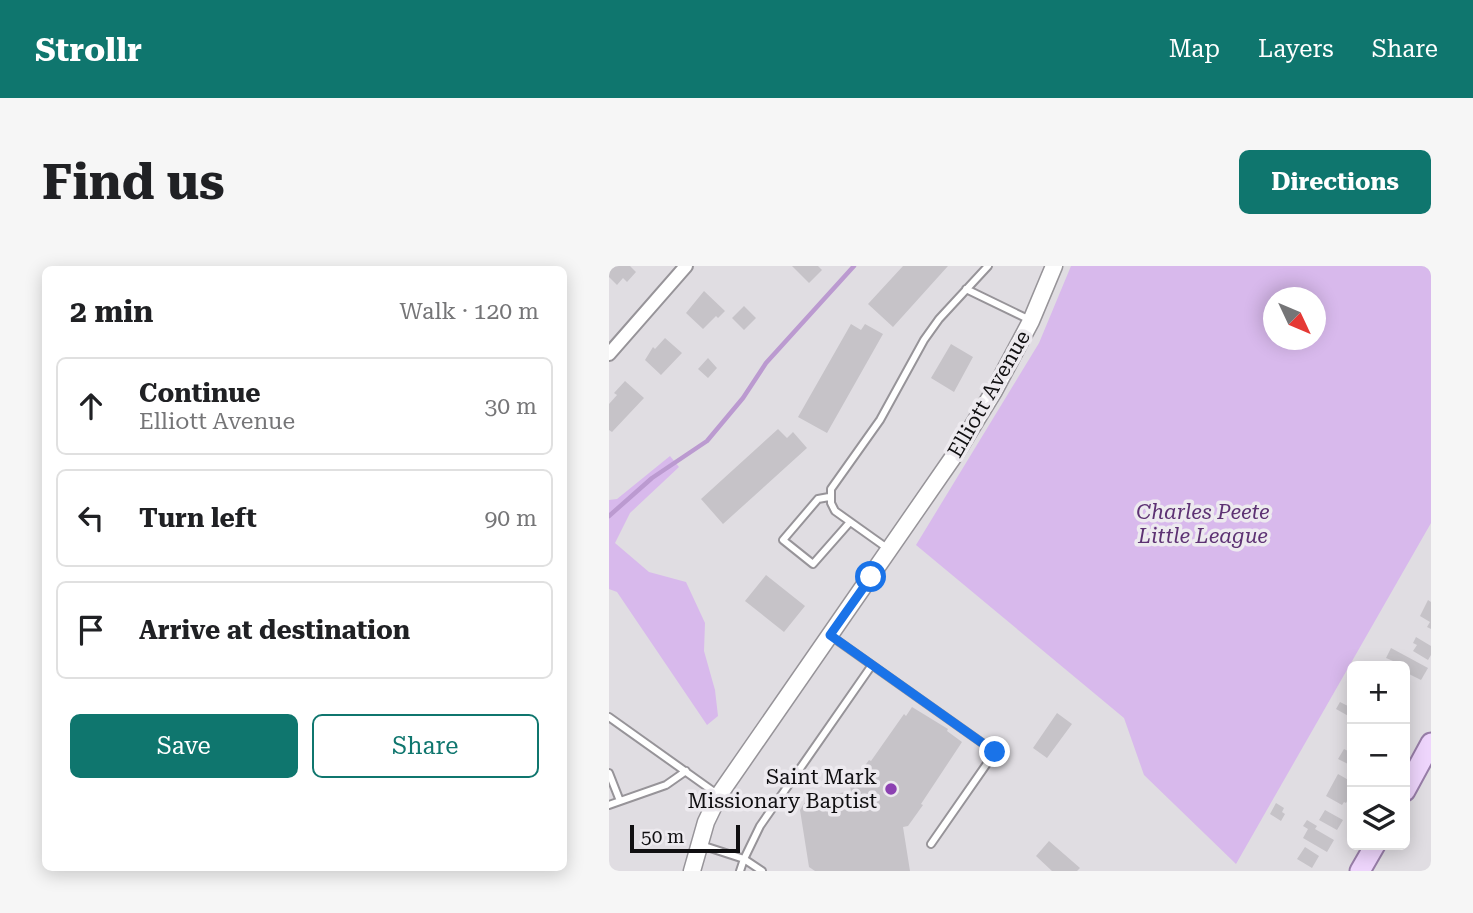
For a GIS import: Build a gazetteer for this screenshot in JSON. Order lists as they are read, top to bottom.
{
  "streets": {
    "street": ["Elliott Avenue"]
  },
  "parks": ["Charles Peete Little League"],
  "places": ["Saint Mark Missionary Baptist"],
  "scale_bar": "50 m",
  "north": "bottom right",
  "page": {
    "header": "Strollr",
    "nav": ["Map", "Layers", "Share"],
    "buttons": [
      "Directions",
      ["Save", "Share"]
    ],
    "title": "Find us",
    "heading": ["2 min", "Walk · 120 m"],
    "list": [
      ["Continue", "Elliott Avenue", "30 m"],
      ["Turn left", "90 m"],
      "Arrive at destination"
    ],
    "map_buttons": ["+", "−"],
    "scale": "50 m"
  }
}
